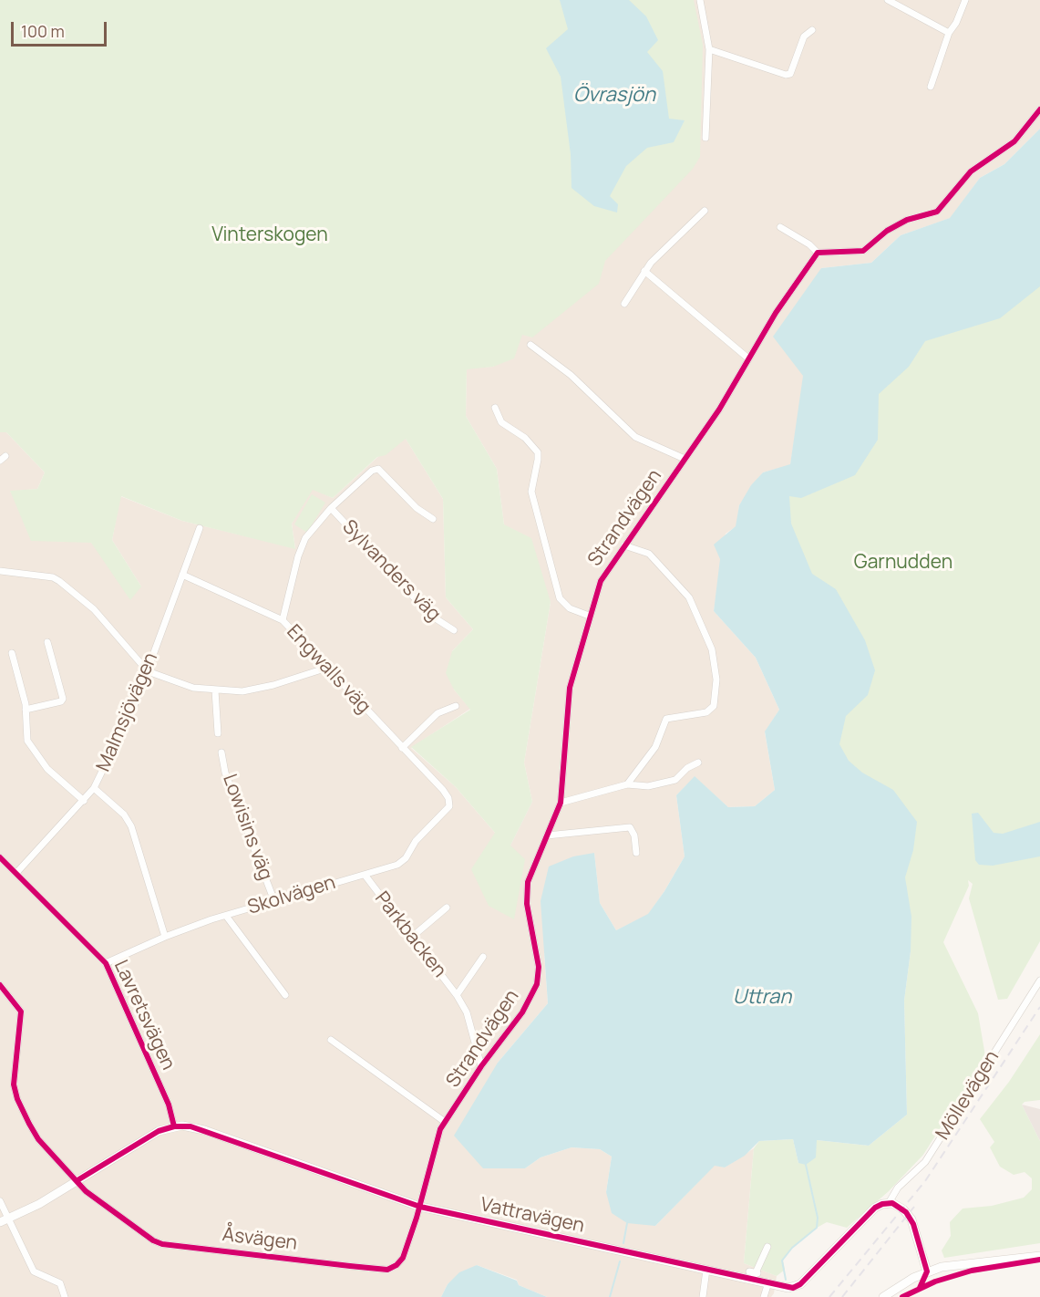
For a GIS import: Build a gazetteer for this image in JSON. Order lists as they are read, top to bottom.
{
  "streets": {
    "street": [
      "Strandvägen",
      "Sylvanders väg",
      "Engwalls väg",
      "Malmsjövägen",
      "Lowisins väg",
      "Skolvägen",
      "Parkbacken",
      "Lavretsvägen",
      "Möllevägen",
      "Vattravägen",
      "Åsvägen"
    ]
  },
  "crossings": [
    ["Strandvägen", "Parkbacken"],
    ["Strandvägen", "Vattravägen"],
    ["Strandvägen", "Åsvägen"],
    ["Sylvanders väg", "Engwalls väg"],
    ["Engwalls väg", "Malmsjövägen"],
    ["Engwalls väg", "Skolvägen"],
    ["Malmsjövägen", "Lavretsvägen"],
    ["Lowisins väg", "Skolvägen"],
    ["Skolvägen", "Parkbacken"],
    ["Skolvägen", "Lavretsvägen"],
    ["Lavretsvägen", "Vattravägen"],
    ["Möllevägen", "Vattravägen"],
    ["Vattravägen", "Åsvägen"]
  ],
  "water": ["Övrasjön", "Uttran"],
  "parks": ["Vinterskogen", "Garnudden"],
  "scale_bar": "100 m"
}
